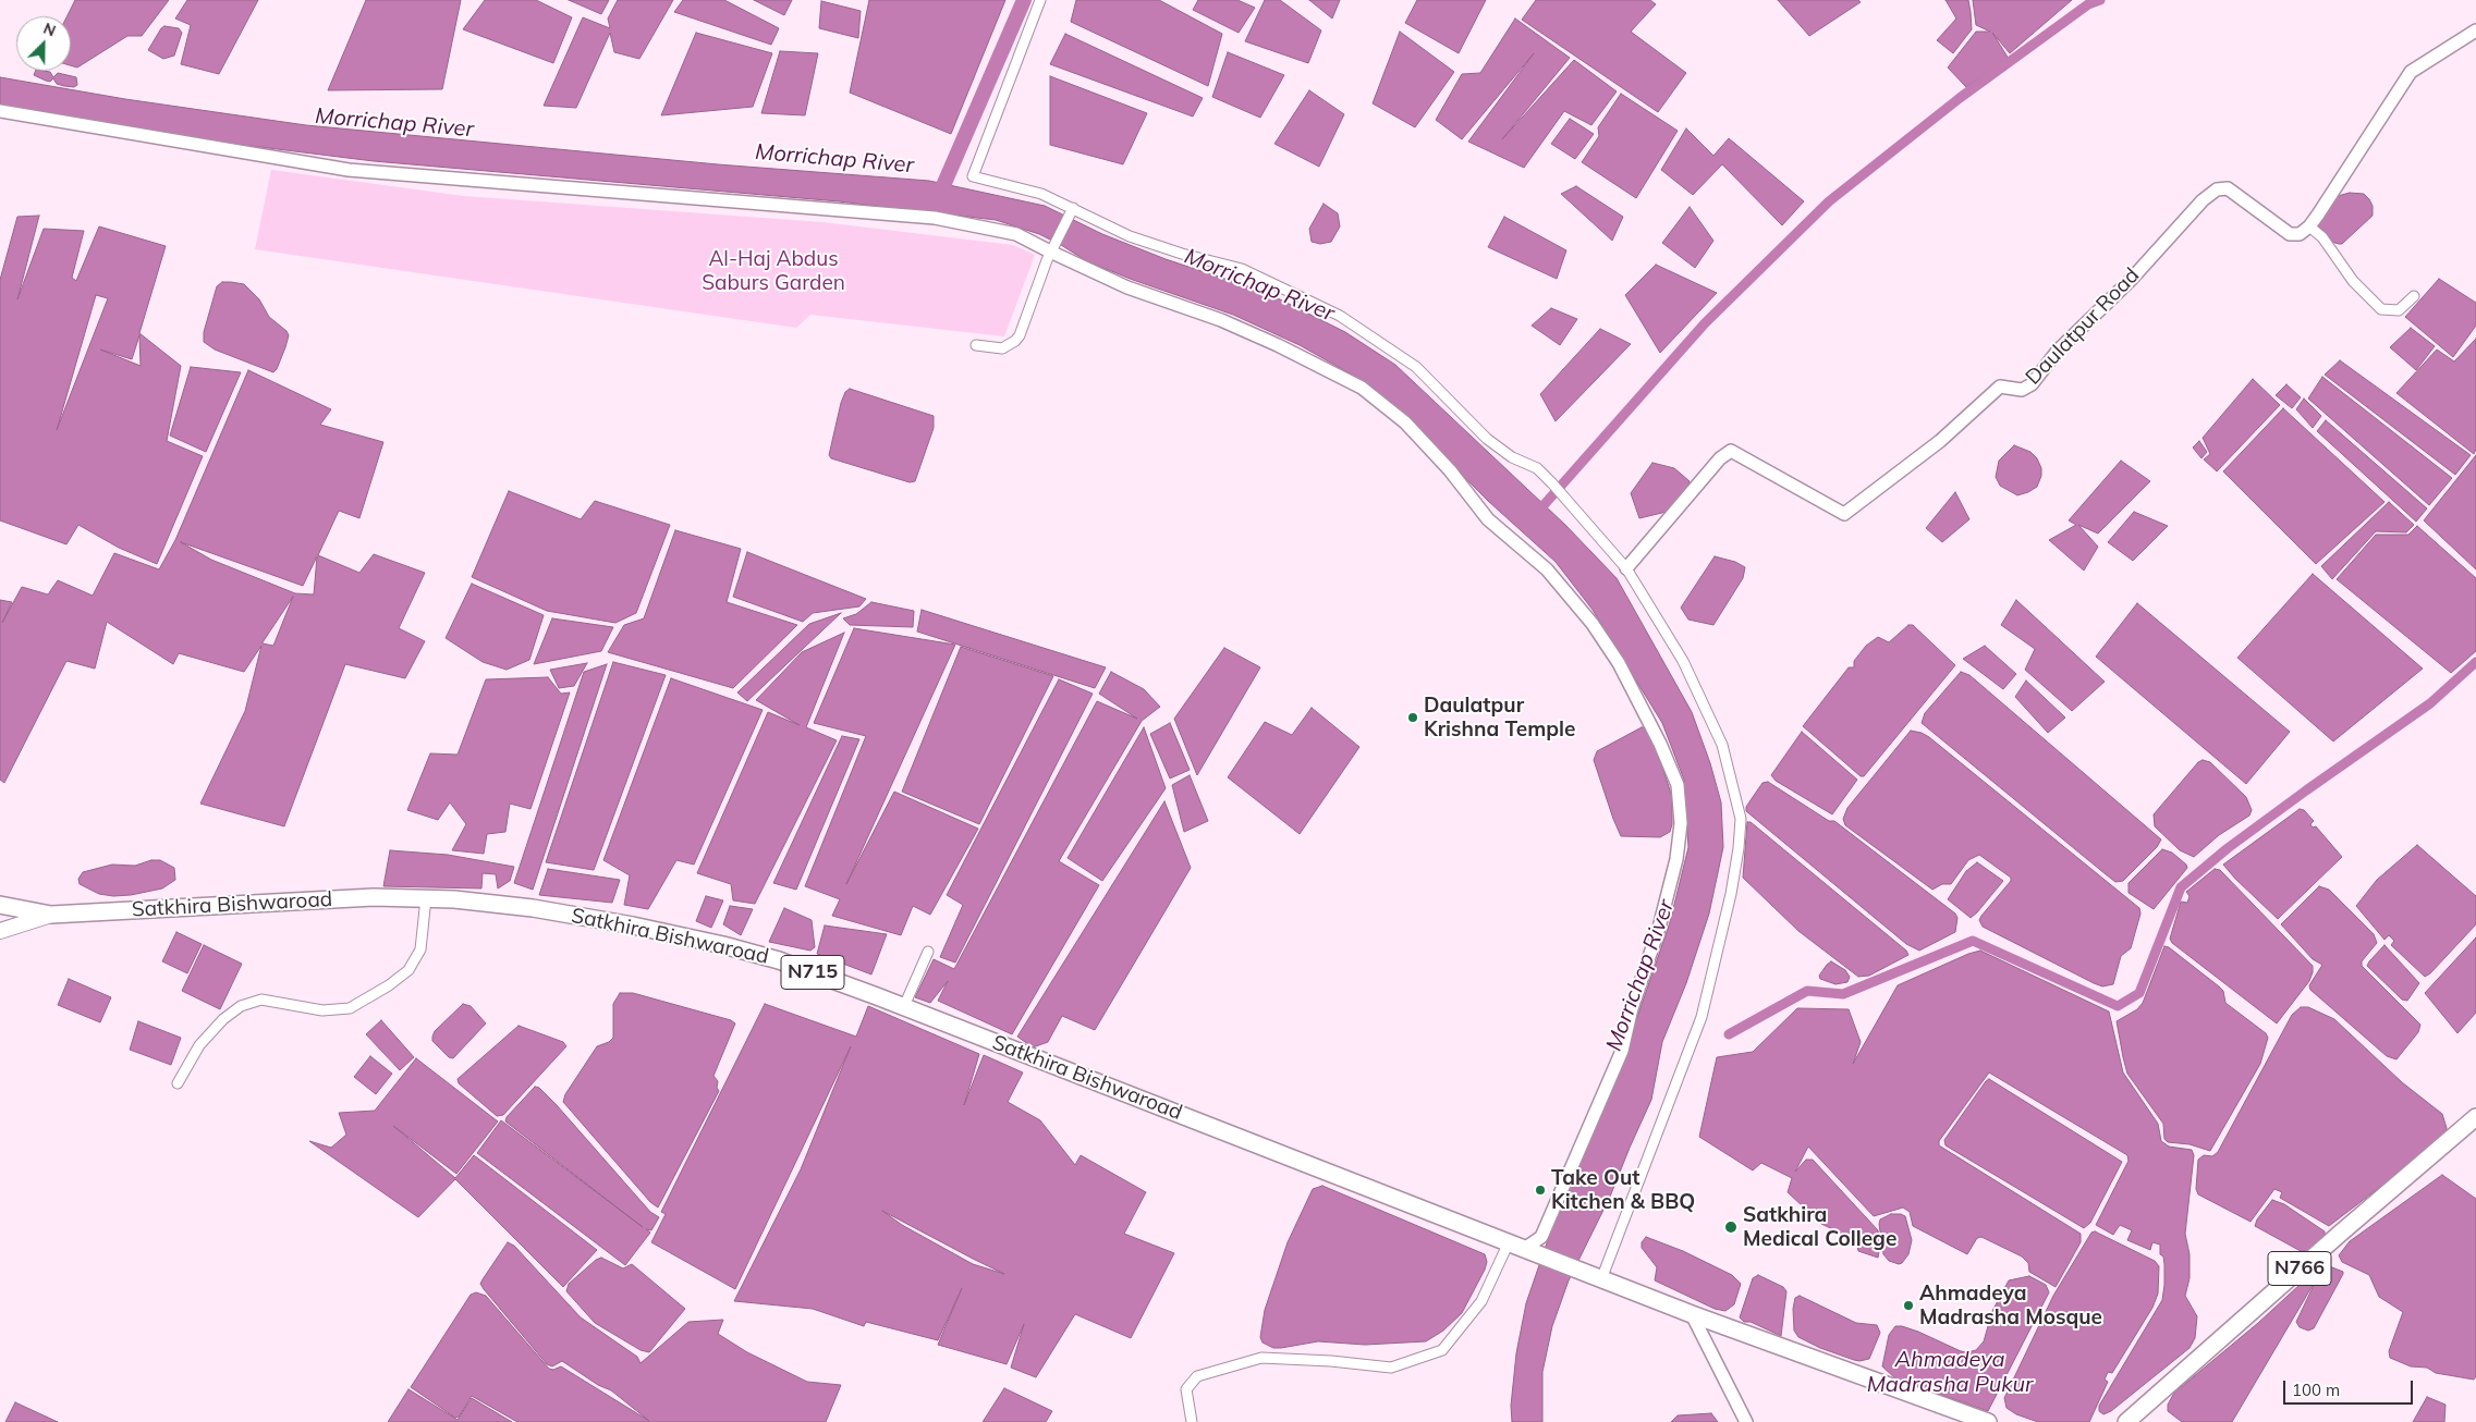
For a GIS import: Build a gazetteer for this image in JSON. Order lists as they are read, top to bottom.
{
  "streets": {
    "highway": ["Satkhira Bishwaroad", "N715", "N766"],
    "street": ["Daulatpur Road"]
  },
  "crossings": [
    ["Satkhira Bishwaroad", "N715"]
  ],
  "water": ["Morrichap River", "Ahmadeya Madrasha Pukur"],
  "parks": ["Al-Haj Abdus Saburs Garden"],
  "places": [
    "Daulatpur Krishna Temple",
    "Take Out Kitchen & BBQ",
    "Satkhira Medical College",
    "Ahmadeya Madrasha Mosque"
  ],
  "scale_bar": "100 m",
  "north": "top right"
}
